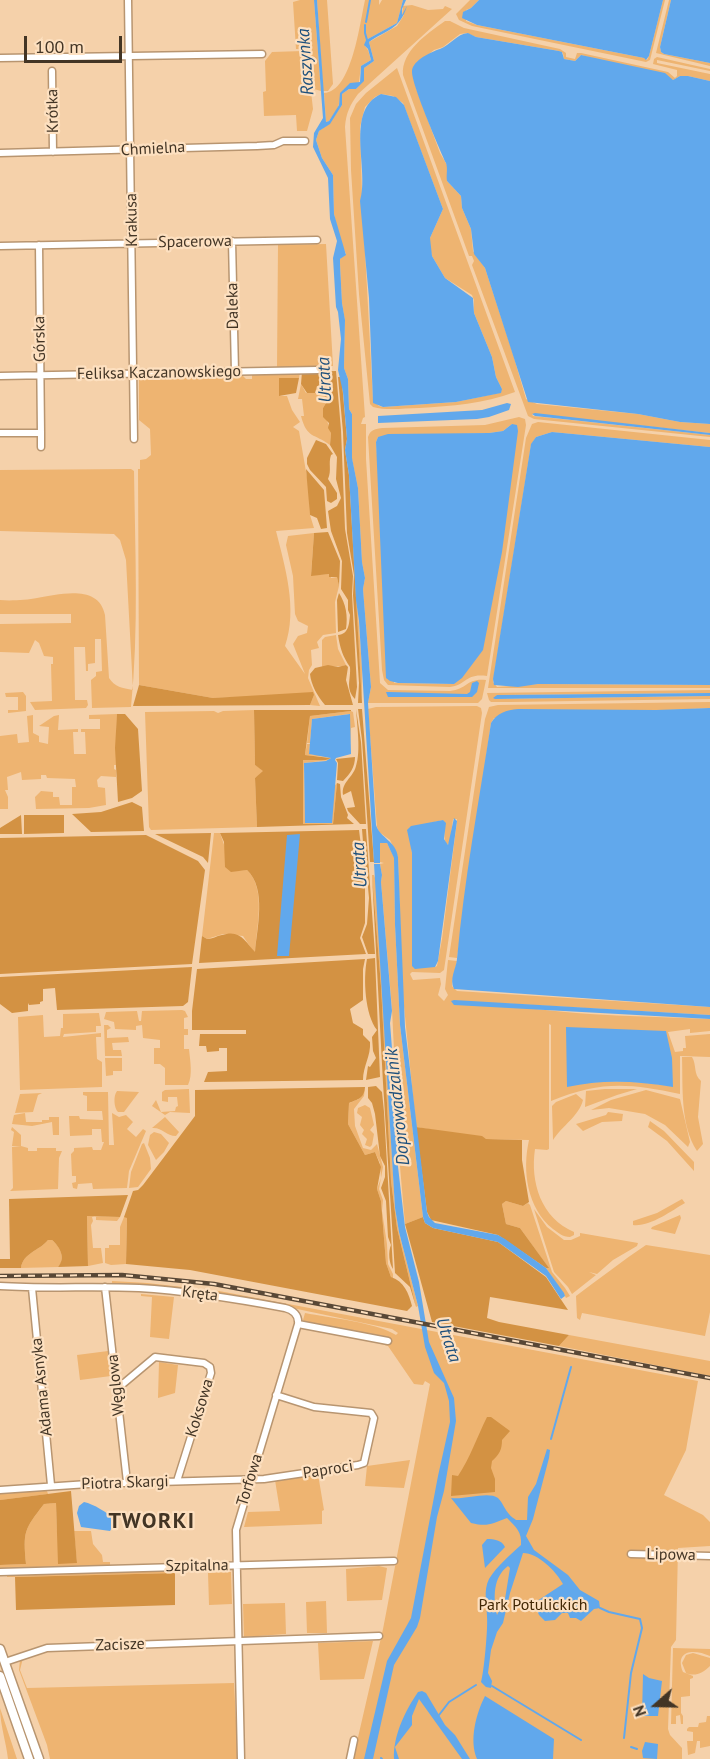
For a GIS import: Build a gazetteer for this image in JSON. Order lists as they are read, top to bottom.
{
  "streets": {
    "street": [
      "Krótka",
      "Chmielna",
      "Krakusa",
      "Spacerowa",
      "Daleka",
      "Górska",
      "Feliksa Kaczanowskiego",
      "Kręta",
      "Węglowa",
      "Adama Asnyka",
      "Koksowa",
      "Paproci",
      "Torfowa",
      "Piotra Skargi",
      "Lipowa",
      "Szpitalna",
      "Zacisze"
    ]
  },
  "crossings": [
    ["Krótka", "Chmielna"],
    ["Chmielna", "Krakusa"],
    ["Krakusa", "Spacerowa"],
    ["Krakusa", "Feliksa Kaczanowskiego"],
    ["Spacerowa", "Daleka"],
    ["Spacerowa", "Górska"],
    ["Daleka", "Feliksa Kaczanowskiego"],
    ["Górska", "Feliksa Kaczanowskiego"],
    ["Kręta", "Węglowa"],
    ["Kręta", "Adama Asnyka"],
    ["Kręta", "Torfowa"],
    ["Węglowa", "Koksowa"],
    ["Węglowa", "Piotra Skargi"],
    ["Adama Asnyka", "Piotra Skargi"],
    ["Koksowa", "Piotra Skargi"],
    ["Paproci", "Torfowa"],
    ["Paproci", "Piotra Skargi"],
    ["Torfowa", "Piotra Skargi"],
    ["Torfowa", "Szpitalna"],
    ["Torfowa", "Zacisze"]
  ],
  "districts": ["TWORKI"],
  "water": ["Raszynka", "Utrata", "Doprowadzalnik"],
  "parks": ["Park Potulickich"],
  "scale_bar": "100 m",
  "north": "left"
}
